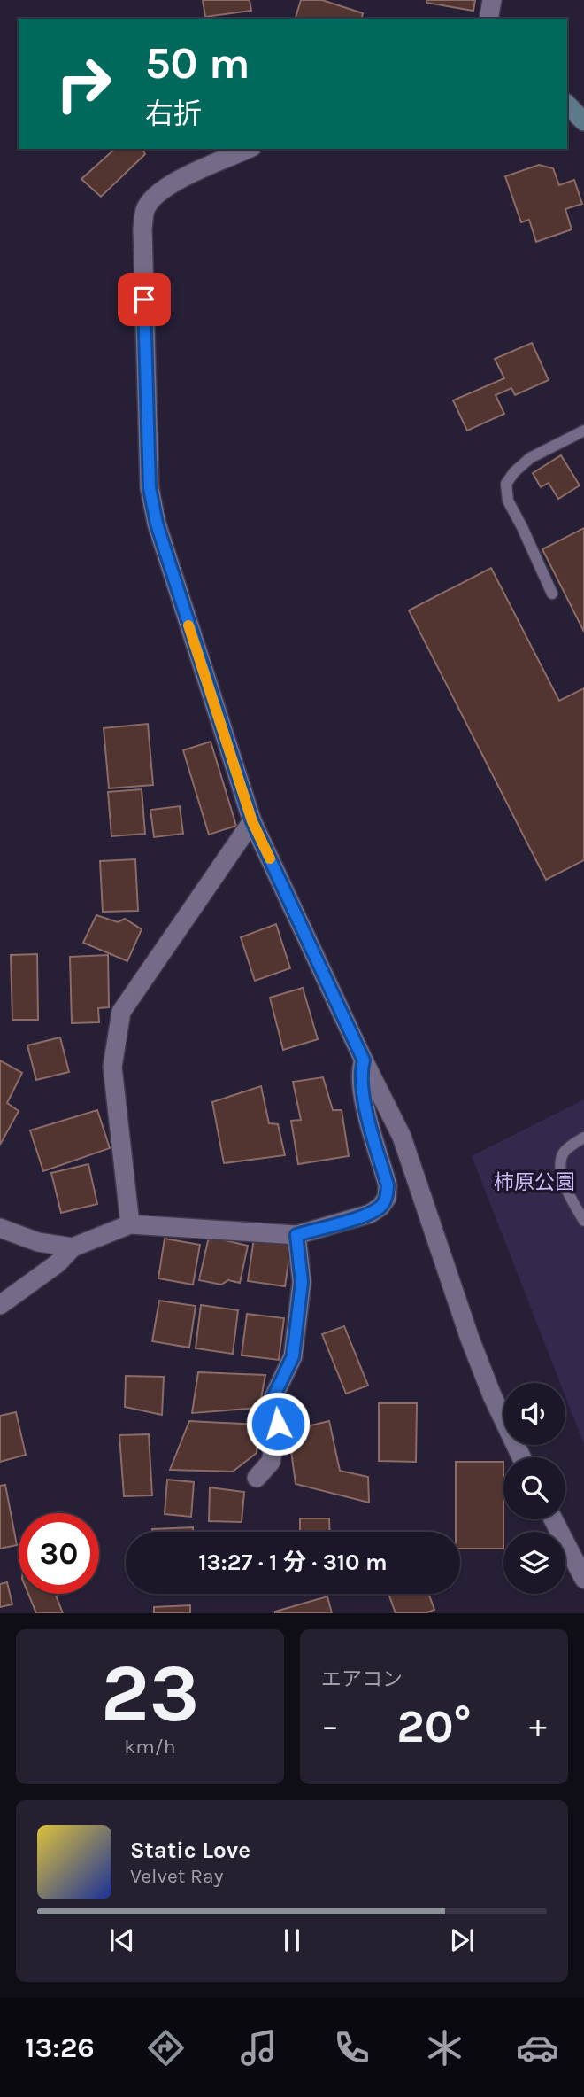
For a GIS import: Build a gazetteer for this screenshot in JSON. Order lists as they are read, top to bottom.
{
  "parks": ["柿原公園"],
  "page": {
    "turn": ["50 m", "右折"],
    "limit": "30",
    "trip": "13:27 · 1 分 · 310 m",
    "tile": [
      ["23", "km/h"],
      "エアコン"
    ],
    "heat": ["−", "20°", "+"],
    "song": ["Static Love", "Velvet Ray"],
    "tabs": "13:26"
  }
}
